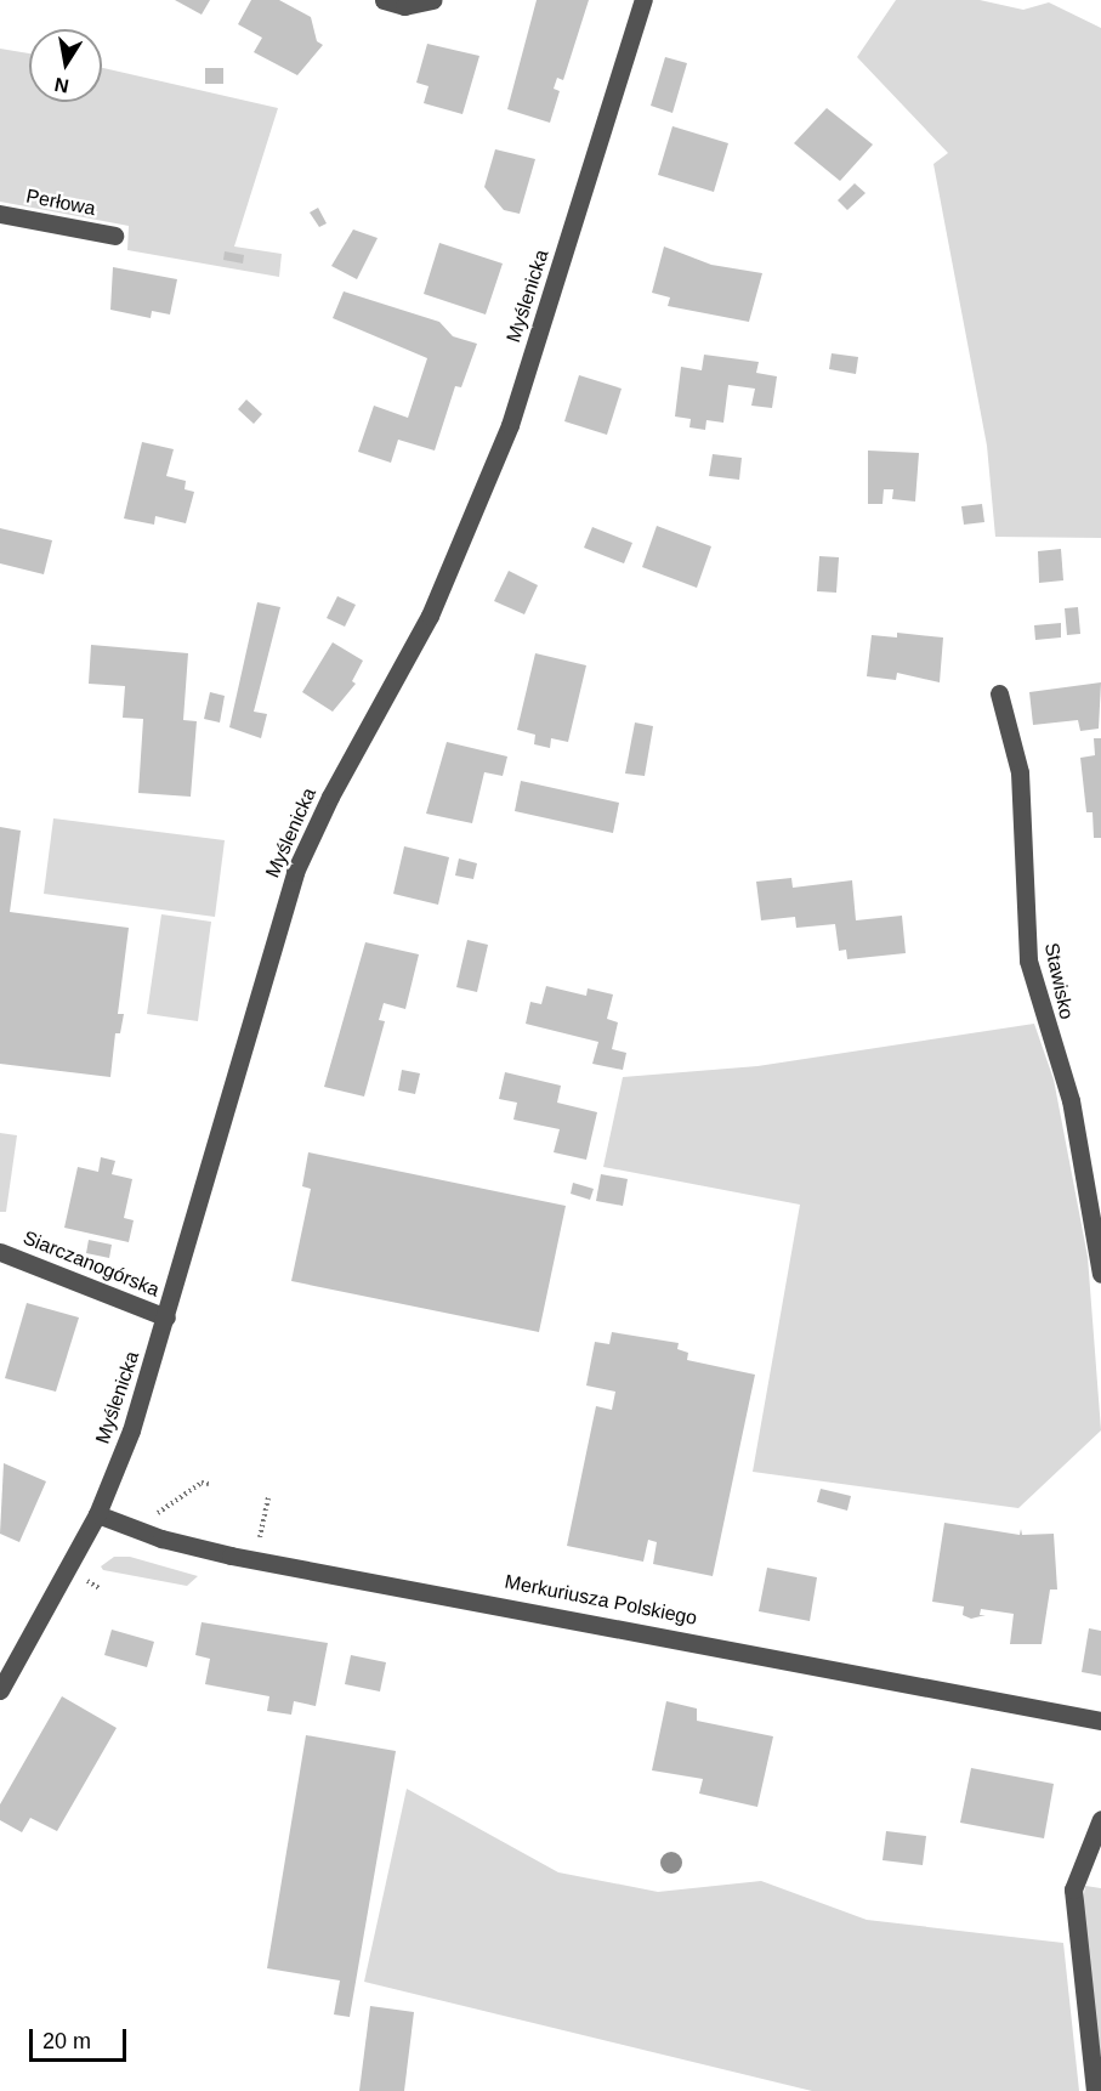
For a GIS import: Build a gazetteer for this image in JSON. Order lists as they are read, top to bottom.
{
  "streets": {
    "street": [
      "Perłowa",
      "Myślenicka",
      "Stawisko",
      "Siarczanogórska",
      "Merkuriusza Polskiego"
    ]
  },
  "crossings": [
    ["Myślenicka", "Siarczanogórska"],
    ["Myślenicka", "Merkuriusza Polskiego"]
  ],
  "scale_bar": "20 m",
  "north": "bottom"
}
